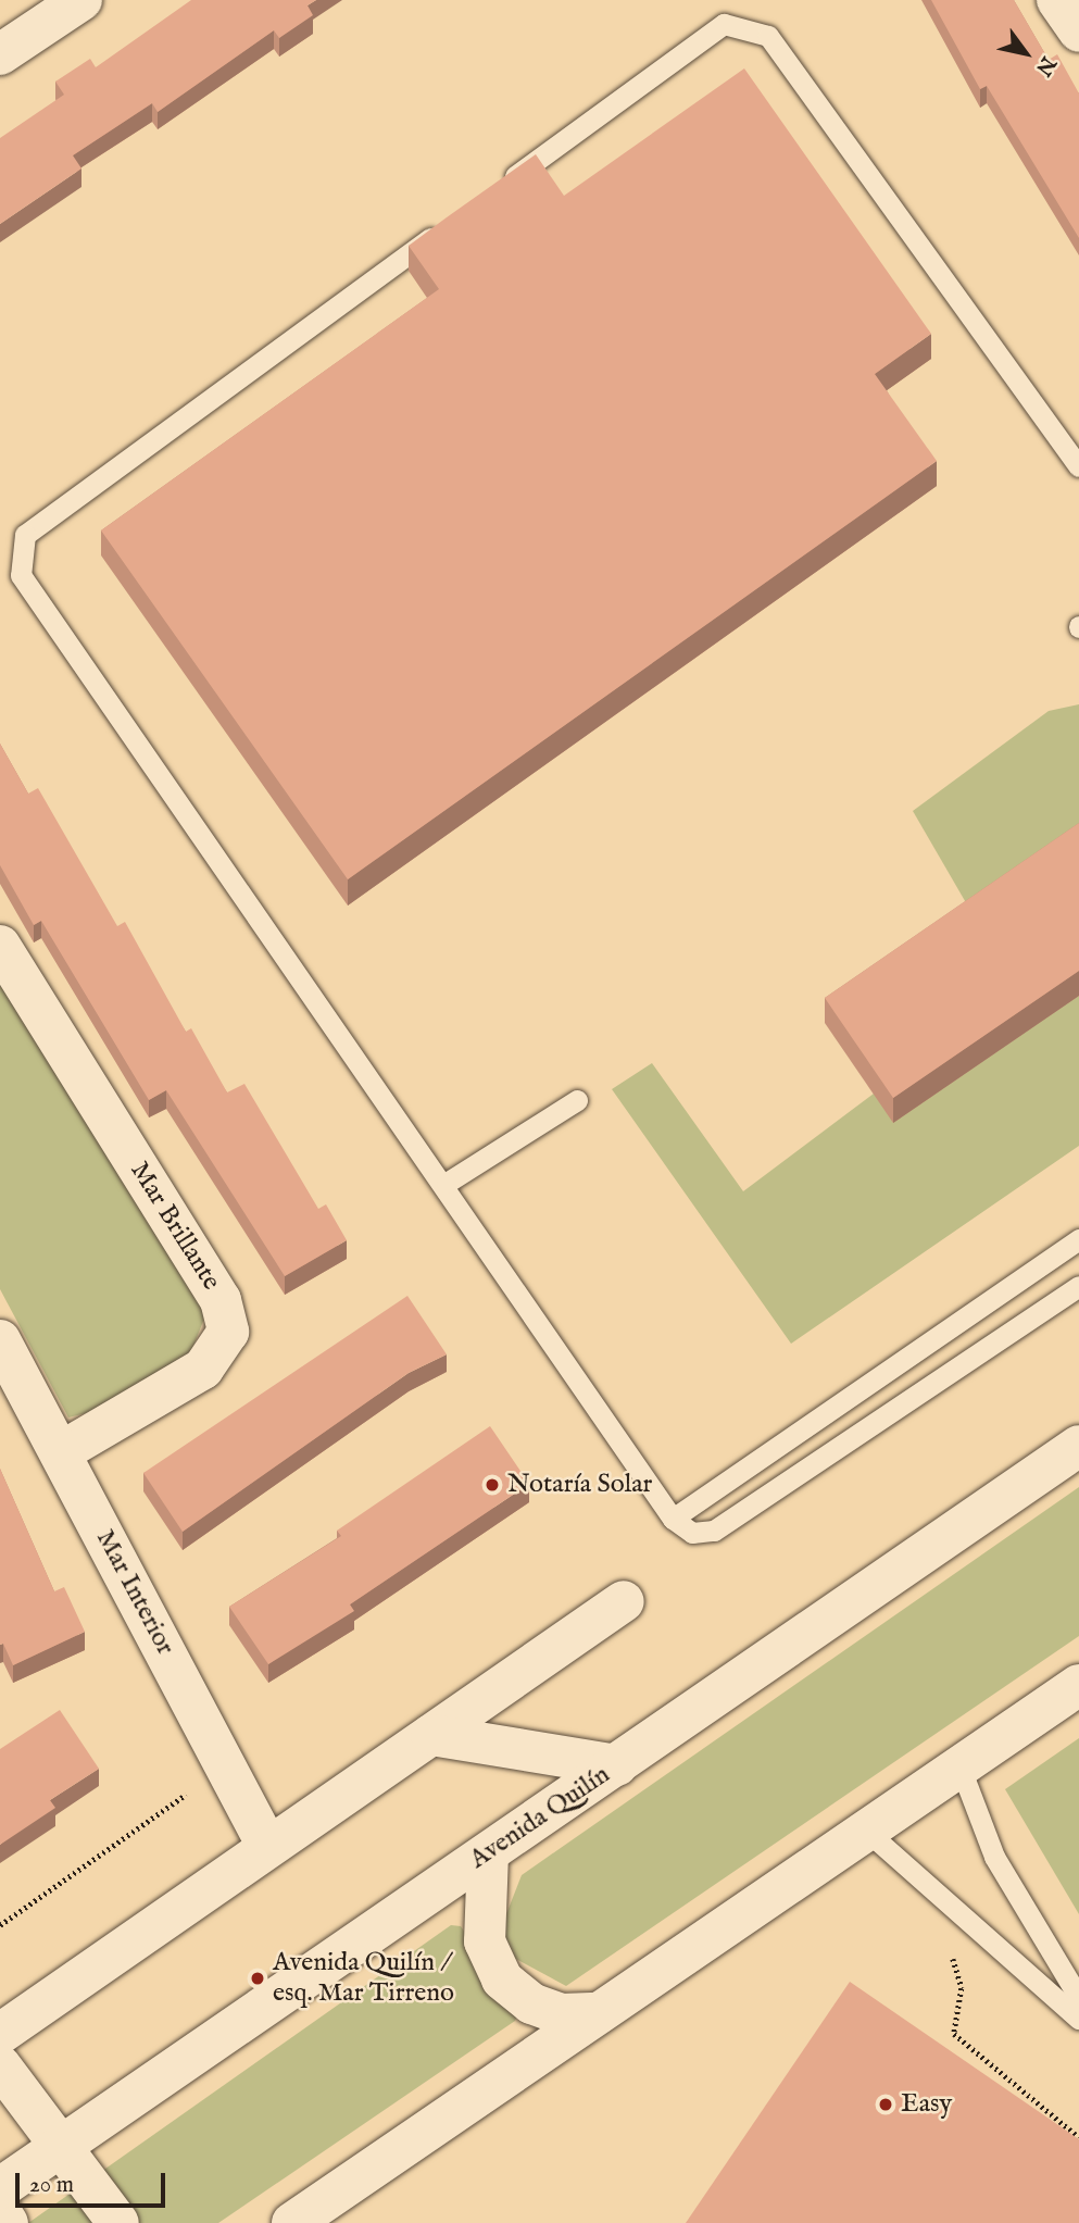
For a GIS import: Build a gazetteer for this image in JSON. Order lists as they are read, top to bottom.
{
  "streets": {
    "main road": ["Mar Brillante", "Mar Interior", "Avenida Quilín"]
  },
  "crossings": [
    ["Mar Brillante", "Mar Interior"]
  ],
  "places": ["Notaría Solar", "Avenida Quilín / esq. Mar Tirreno", "Easy"],
  "scale_bar": "20 m",
  "north": "bottom right"
}
